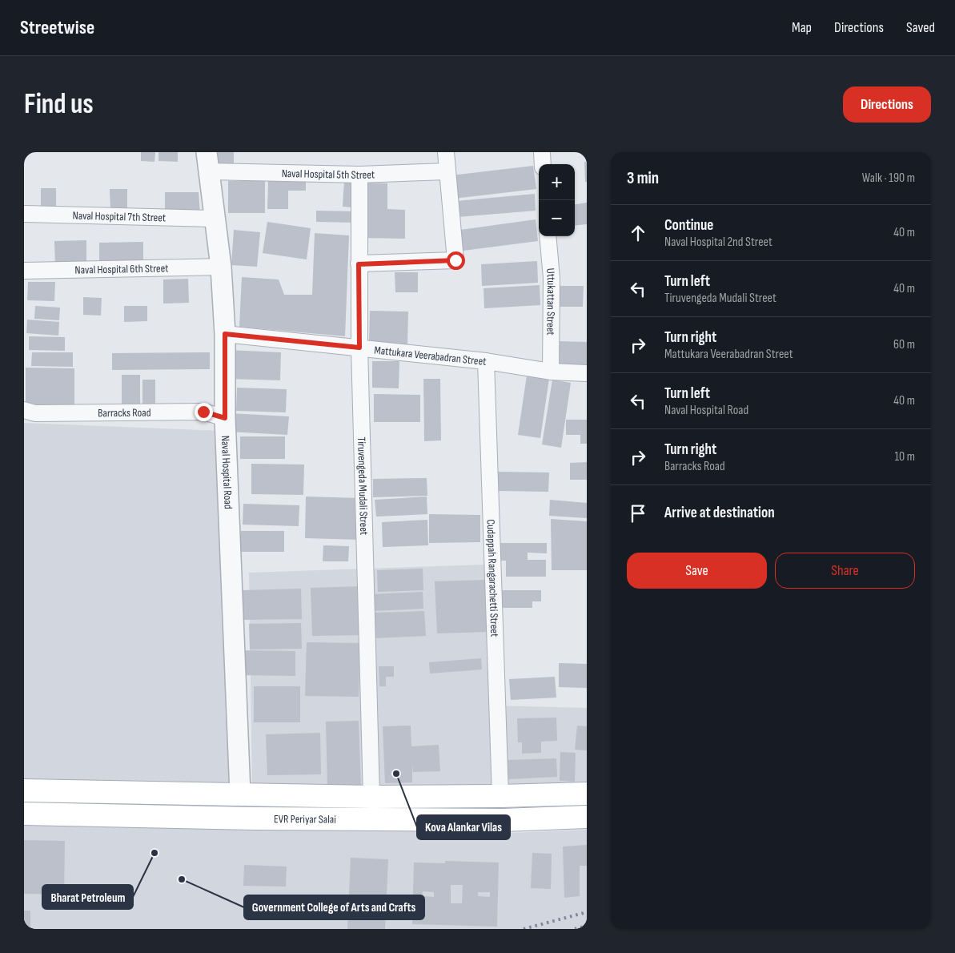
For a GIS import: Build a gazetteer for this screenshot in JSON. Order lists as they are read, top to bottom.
{
  "streets": {
    "main road": ["EVR Periyar Salai"],
    "street": [
      "Naval Hospital 5th Street",
      "Naval Hospital 7th Street",
      "Naval Hospital 6th Street",
      "Uttukattan Street",
      "Mattukara Veerabadran Street",
      "Barracks Road",
      "Naval Hospital Road",
      "Tiruvengeda Mudali Street",
      "Cudappah Rangarachetti Street"
    ]
  },
  "crossings": [
    ["Naval Hospital 5th Street", "Naval Hospital Road"],
    ["Naval Hospital 5th Street", "Tiruvengeda Mudali Street"],
    ["Naval Hospital 7th Street", "Naval Hospital Road"],
    ["Naval Hospital 6th Street", "Naval Hospital Road"],
    ["Uttukattan Street", "Mattukara Veerabadran Street"],
    ["Mattukara Veerabadran Street", "Naval Hospital Road"],
    ["Mattukara Veerabadran Street", "Tiruvengeda Mudali Street"],
    ["Mattukara Veerabadran Street", "Cudappah Rangarachetti Street"],
    ["Barracks Road", "Naval Hospital Road"],
    ["Naval Hospital Road", "EVR Periyar Salai"],
    ["Tiruvengeda Mudali Street", "EVR Periyar Salai"],
    ["Cudappah Rangarachetti Street", "EVR Periyar Salai"]
  ],
  "places": ["Kova Alankar Vilas", "Bharat Petroleum", "Government College of Arts and Crafts"],
  "page": {
    "header": "Streetwise",
    "nav": ["Map", "Directions", "Saved"],
    "buttons": [
      "Directions",
      ["Save", "Share"]
    ],
    "title": "Find us",
    "heading": ["3 min", "Walk · 190 m"],
    "map_buttons": ["+", "−"],
    "list": [
      ["Continue", "Naval Hospital 2nd Street", "40 m"],
      ["Turn left", "Tiruvengeda Mudali Street", "40 m"],
      ["Turn right", "Mattukara Veerabadran Street", "60 m"],
      ["Turn left", "Naval Hospital Road", "40 m"],
      ["Turn right", "Barracks Road", "10 m"],
      "Arrive at destination"
    ]
  }
}
